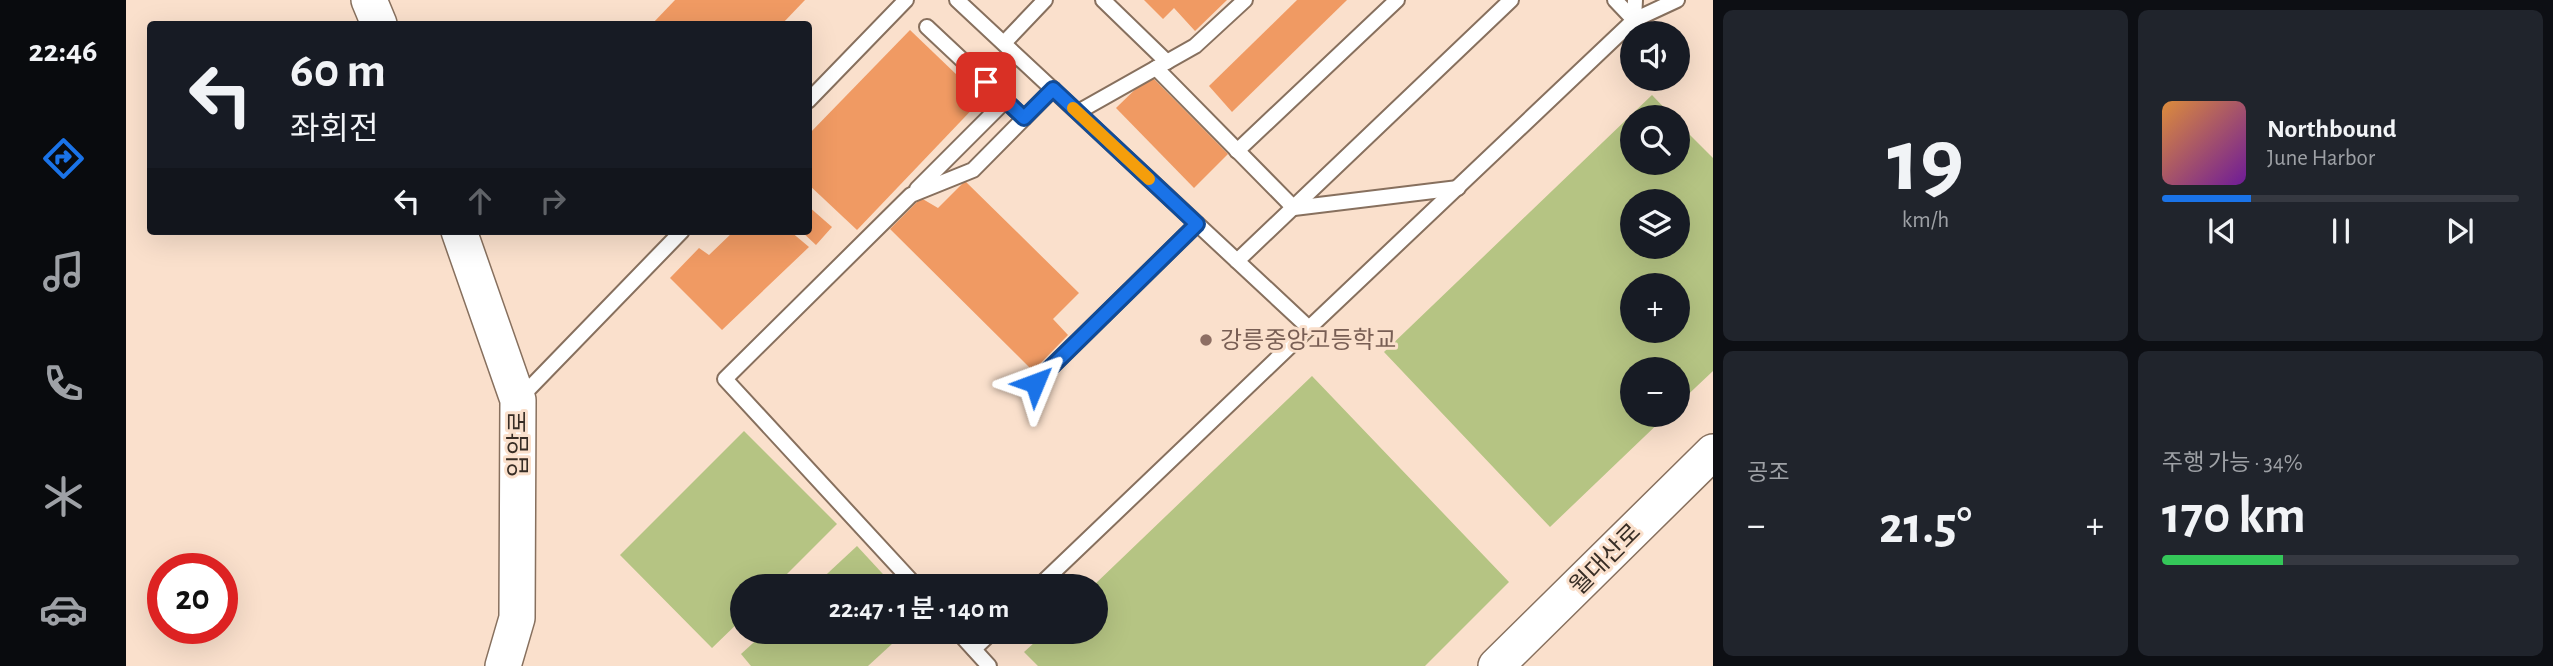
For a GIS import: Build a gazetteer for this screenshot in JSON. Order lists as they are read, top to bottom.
{
  "streets": {
    "street": ["입암로", "월대산로"]
  },
  "places": ["강릉중앙고등학교"],
  "page": {
    "tabs": "22:46",
    "tile": [
      ["19", "km/h"],
      "공조",
      ["주행 가능 · 34%", "170 km"]
    ],
    "map_buttons": ["+", "−"],
    "turn": ["60 m", "좌회전"],
    "song": ["Northbound", "June Harbor"],
    "heat": ["−", "21.5°", "+"],
    "limit": "20",
    "trip": "22:47 · 1 분 · 140 m"
  }
}
